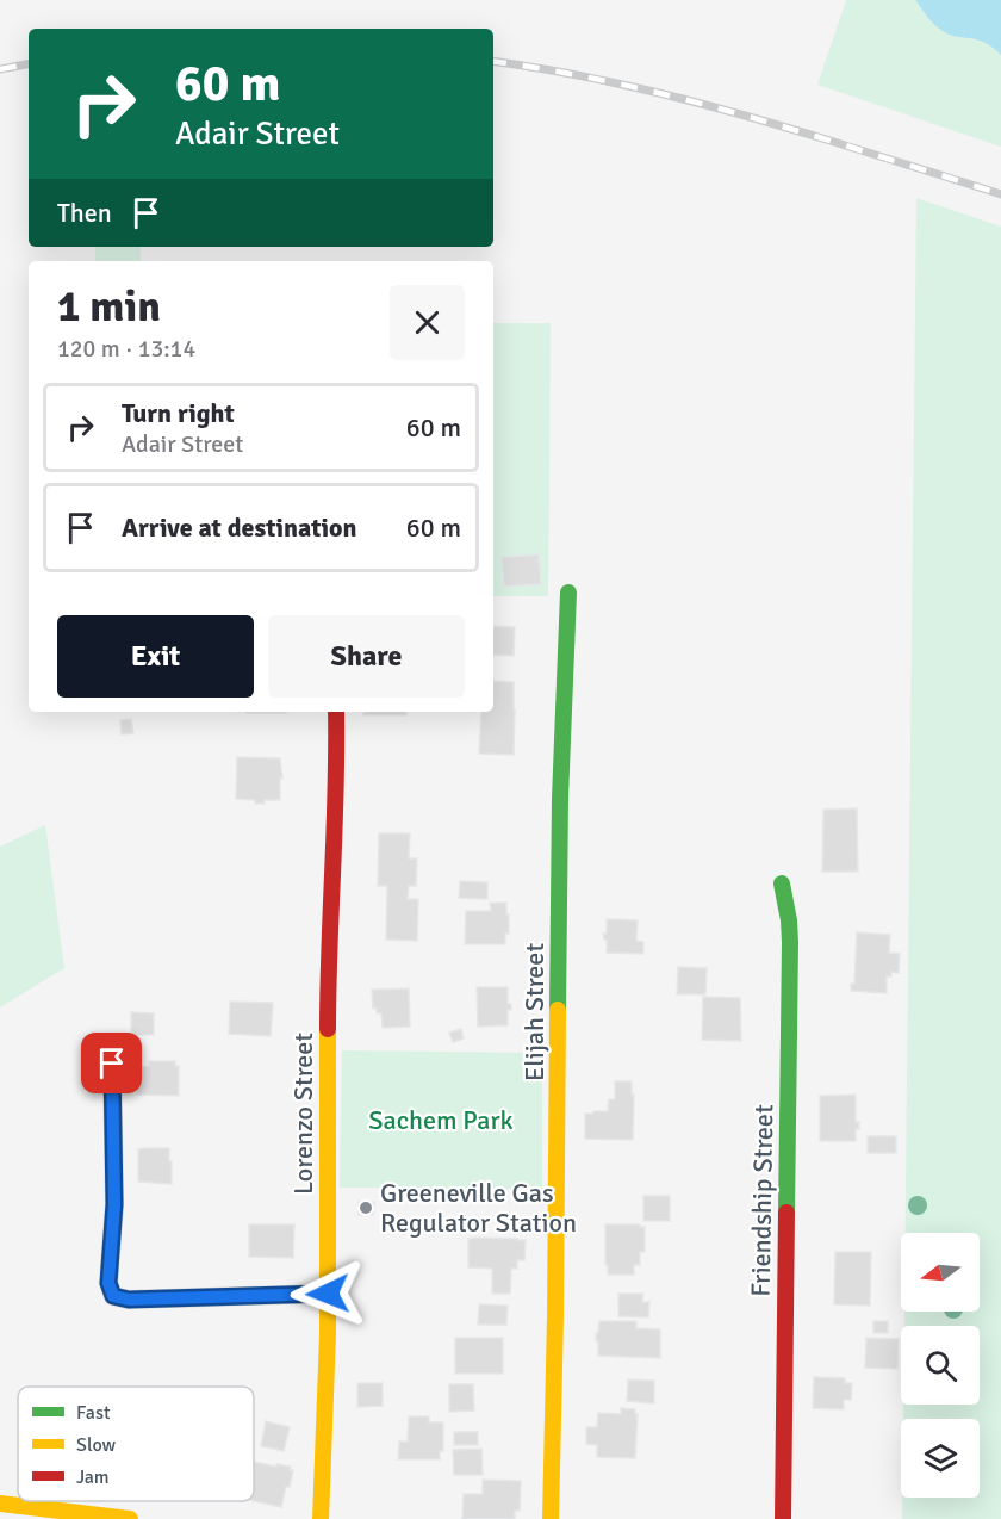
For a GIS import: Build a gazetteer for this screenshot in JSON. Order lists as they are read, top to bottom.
{
  "streets": {
    "street": ["Elijah Street", "Lorenzo Street", "Friendship Street"]
  },
  "parks": ["Sachem Park"],
  "places": ["Greeneville Gas Regulator Station"],
  "legend": ["Fast", "Slow", "Jam"],
  "north": "left",
  "page": {
    "turn": ["60 m", "Adair Street"],
    "then": "Then",
    "heading": ["1 min", "120 m · 13:14"],
    "list": [
      {
        "name": "Turn right",
        "note": "Adair Street",
        "value": "60 m"
      },
      {
        "name": "Arrive at destination",
        "value": "60 m"
      }
    ],
    "buttons": ["Exit", "Share"]
  }
}
